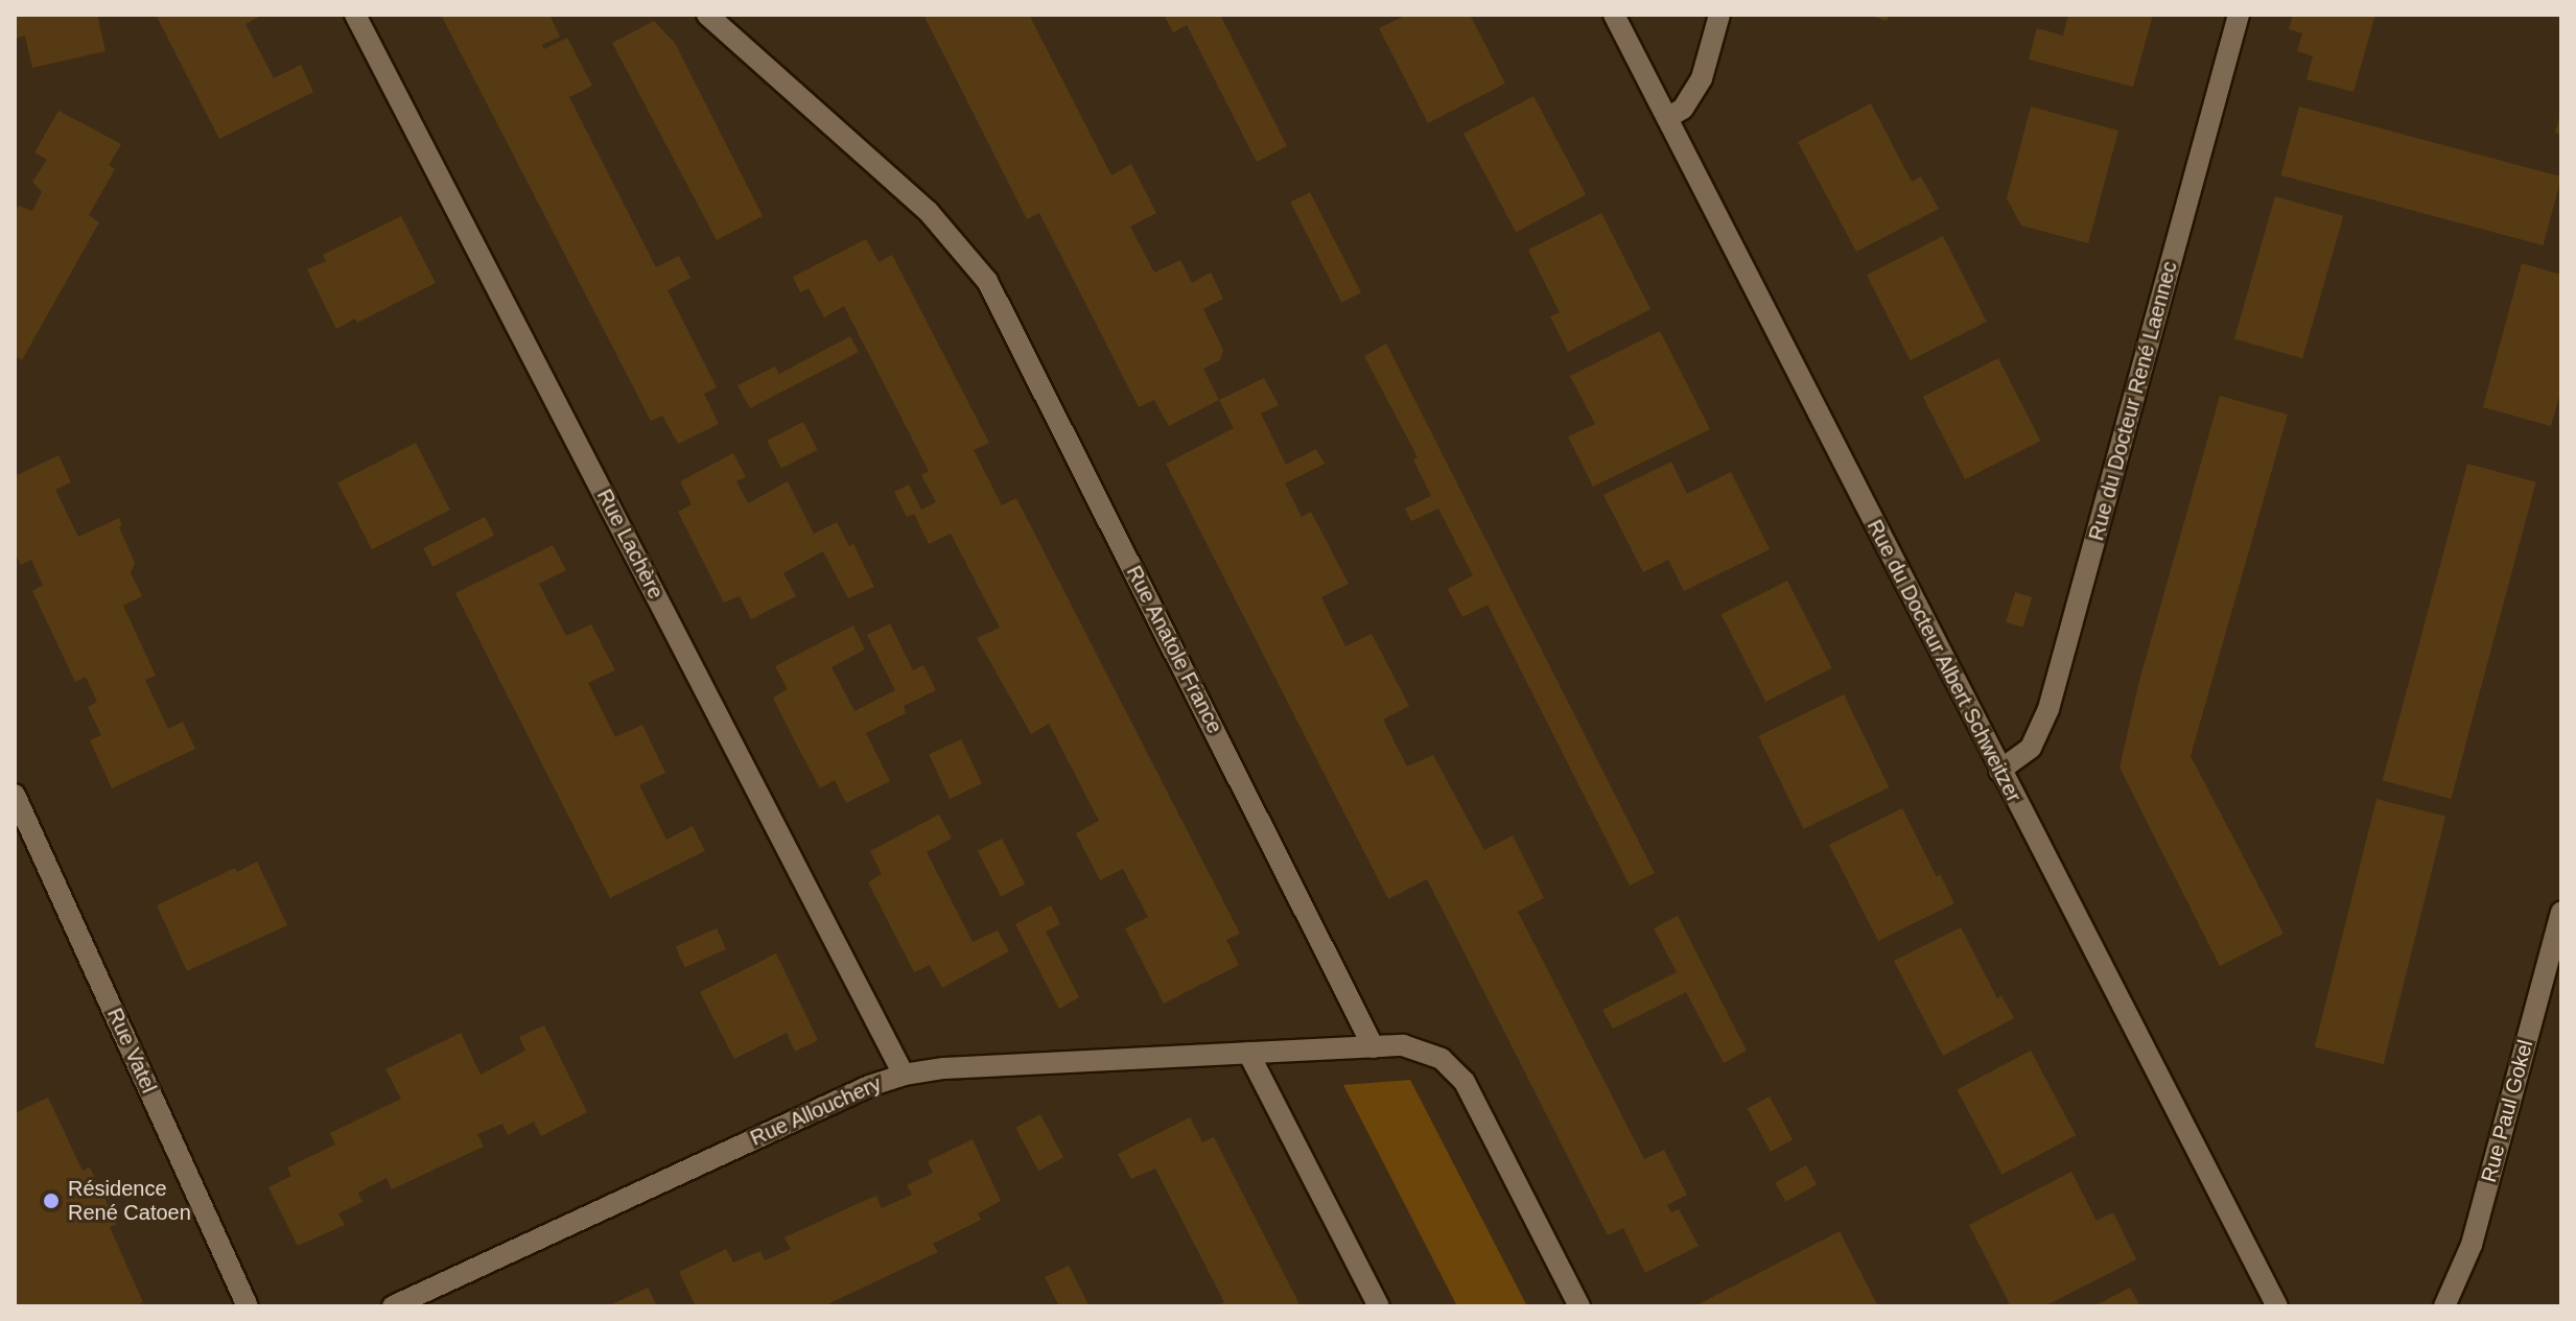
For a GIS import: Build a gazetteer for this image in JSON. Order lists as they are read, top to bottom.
{
  "streets": {
    "street": [
      "Rue du Docteur René Laennec",
      "Rue Lachère",
      "Rue Anatole France",
      "Rue du Docteur Albert Schweitzer",
      "Rue Vatel",
      "Rue Allouchery",
      "Rue Paul Gokel"
    ]
  },
  "crossings": [
    ["Rue du Docteur René Laennec", "Rue du Docteur Albert Schweitzer"],
    ["Rue Lachère", "Rue Allouchery"],
    ["Rue Anatole France", "Rue Allouchery"]
  ],
  "places": ["Résidence René Catoen"]
}
